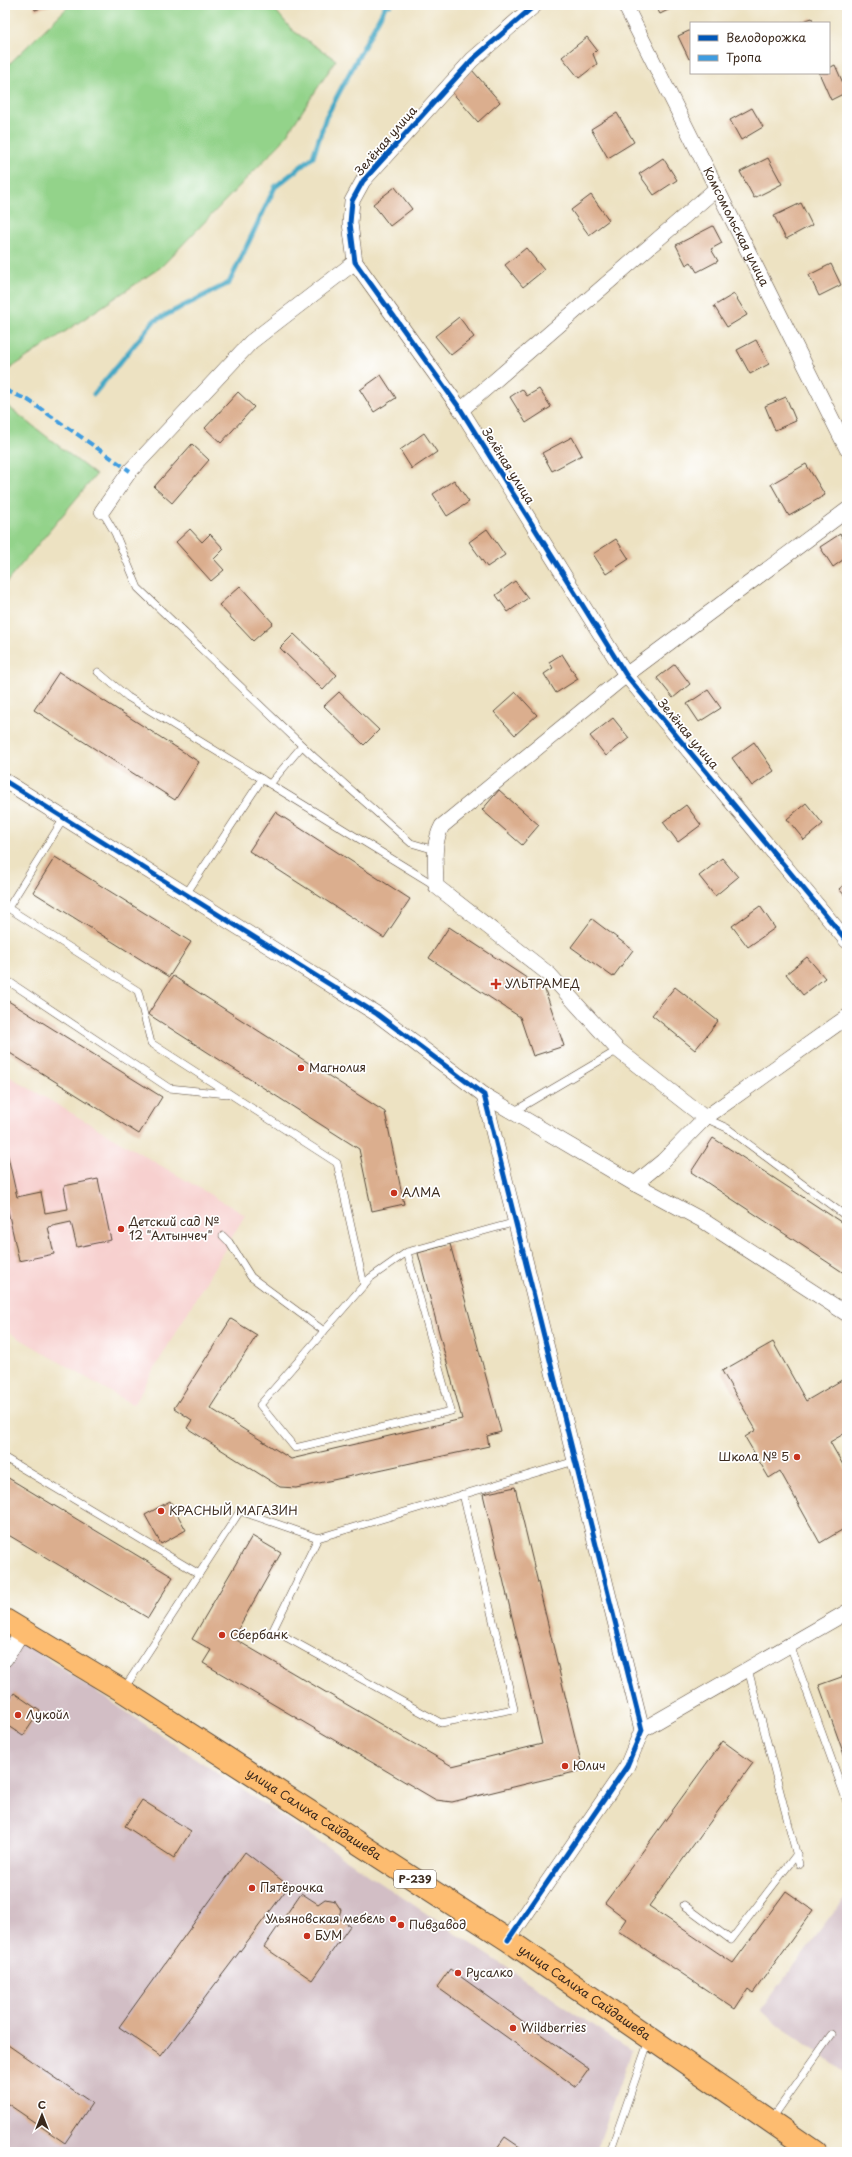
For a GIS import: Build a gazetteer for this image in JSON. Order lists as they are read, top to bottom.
{
  "streets": {
    "highway": ["улица Салиха Сайдашева", "Р-239"],
    "street": ["Зелёная улица", "Комсомольская улица"]
  },
  "places": {
    "health": ["УЛЬТРАМЕД"],
    "other": [
      "Магнолия",
      "АЛМА",
      "Детский сад № 12 \"Алтынчеч\"",
      "Школа № 5",
      "КРАСНЫЙ МАГАЗИН",
      "Сбербанк",
      "Лукойл",
      "Юлич",
      "Пятёрочка",
      "Ульяновская мебель",
      "Пивзавод",
      "БУМ",
      "Русалко",
      "Wildberries"
    ]
  },
  "legend": ["Велодорожка", "Тропа"],
  "north": "top"
}
